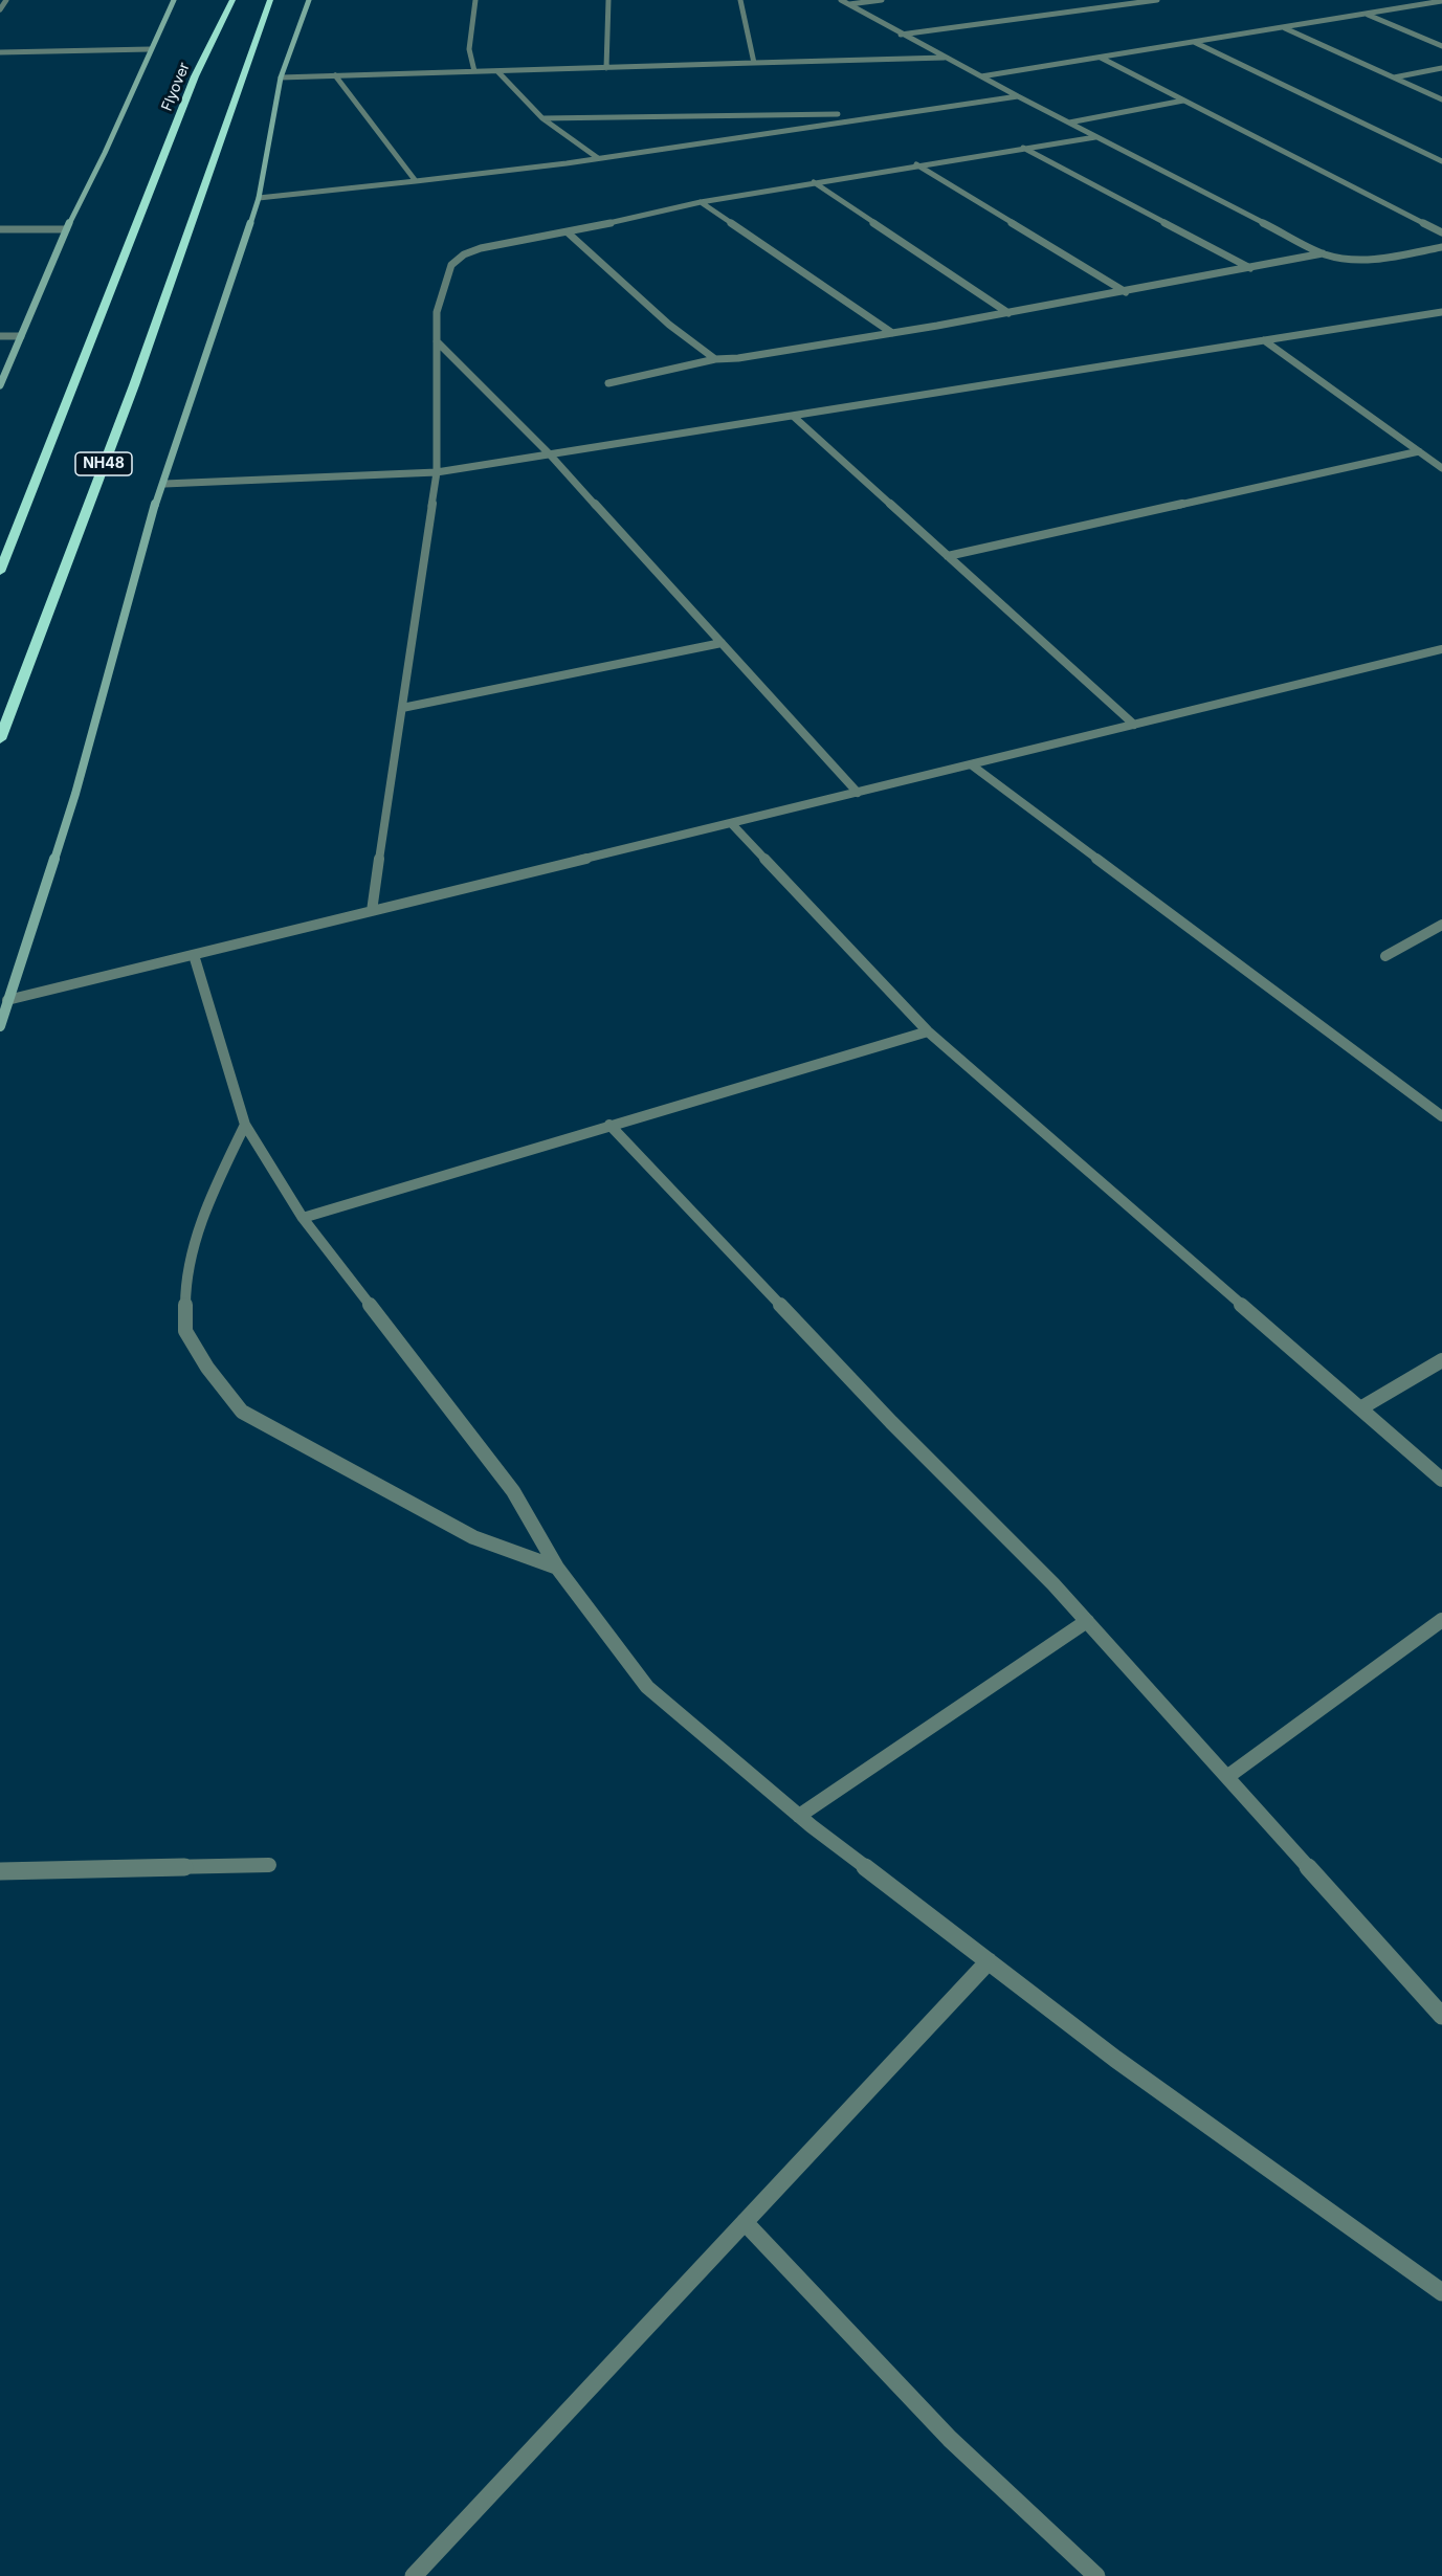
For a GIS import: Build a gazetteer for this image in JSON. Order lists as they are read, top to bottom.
{
  "streets": {
    "highway": ["Flyover", "NH48"]
  }
}
